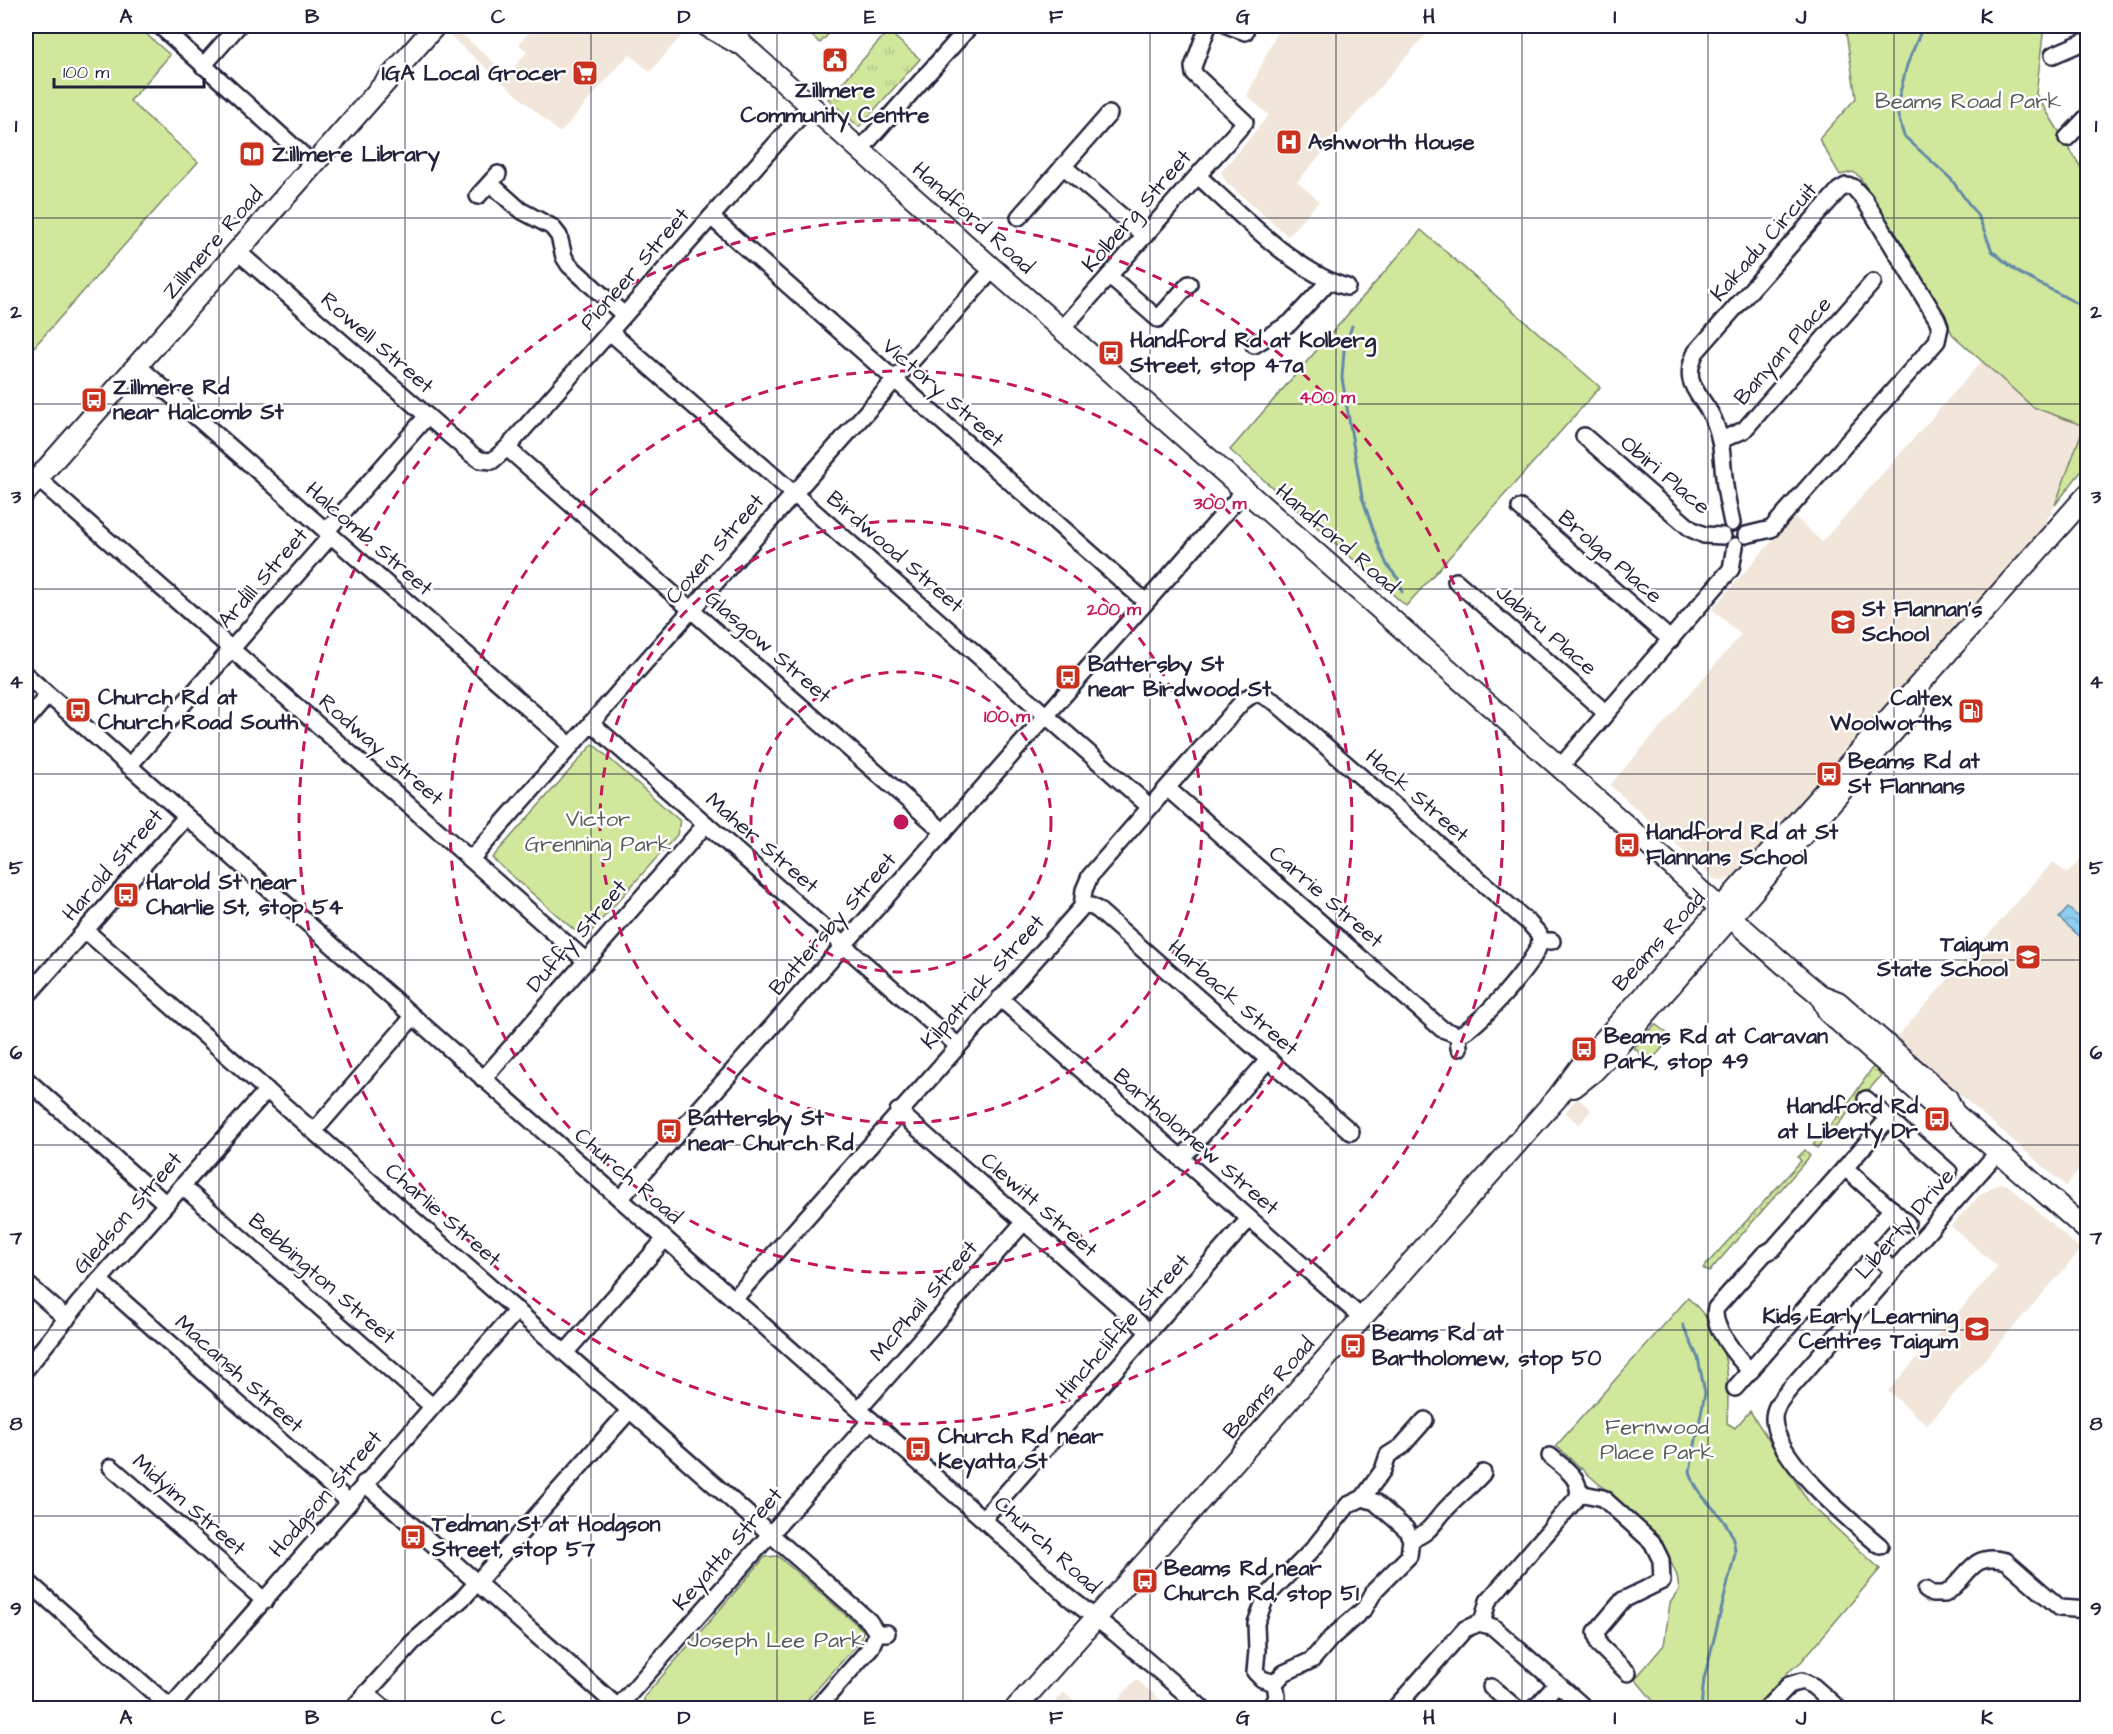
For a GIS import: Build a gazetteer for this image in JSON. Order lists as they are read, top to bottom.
{
  "streets": {
    "main road": ["Handford Road", "Zillmere Road", "Beams Road"],
    "street": [
      "Kolberg Street",
      "Kakadu Circuit",
      "Pioneer Street",
      "Rowell Street",
      "Banyan Place",
      "Victory Street",
      "Obiri Place",
      "Halcomb Street",
      "Coxen Street",
      "Birdwood Street",
      "Brolga Place",
      "Ardill Street",
      "Jabiru Place",
      "Glasgow Street",
      "Rodway Street",
      "Hack Street",
      "Maher Street",
      "Harold Street",
      "Carrie Street",
      "Battersby Street",
      "Duffy Street",
      "Kilpatrick Street",
      "Harback Street",
      "Bartholomew Street",
      "Church Road",
      "Clewitt Street",
      "Gledson Street",
      "Charlie Street",
      "Liberty Drive",
      "Bebbington Street",
      "McPhail Street",
      "Hinchcliffe Street",
      "Macansh Street",
      "Hodgson Street",
      "Midyim Street",
      "Keyatta Street"
    ]
  },
  "crossings": [
    ["Kolberg Street", "Handford Road"],
    ["Handford Road", "Kakadu Circuit"],
    ["Handford Road", "Pioneer Street"],
    ["Handford Road", "Coxen Street"],
    ["Handford Road", "Battersby Street"],
    ["Handford Road", "Beams Road"],
    ["Handford Road", "Liberty Drive"],
    ["Kakadu Circuit", "Banyan Place"],
    ["Kakadu Circuit", "Obiri Place"],
    ["Kakadu Circuit", "Brolga Place"],
    ["Kakadu Circuit", "Jabiru Place"],
    ["Zillmere Road", "Rowell Street"],
    ["Zillmere Road", "Halcomb Street"],
    ["Zillmere Road", "Rodway Street"],
    ["Pioneer Street", "Rowell Street"],
    ["Pioneer Street", "Victory Street"],
    ["Pioneer Street", "Birdwood Street"],
    ["Pioneer Street", "Glasgow Street"],
    ["Rowell Street", "Ardill Street"],
    ["Victory Street", "Coxen Street"],
    ["Victory Street", "Battersby Street"],
    ["Halcomb Street", "Coxen Street"],
    ["Halcomb Street", "Ardill Street"],
    ["Coxen Street", "Birdwood Street"],
    ["Coxen Street", "Glasgow Street"],
    ["Coxen Street", "Rodway Street"],
    ["Coxen Street", "Maher Street"],
    ["Birdwood Street", "Battersby Street"],
    ["Birdwood Street", "Kilpatrick Street"],
    ["Ardill Street", "Rodway Street"],
    ["Ardill Street", "Church Road"],
    ["Glasgow Street", "Battersby Street"],
    ["Rodway Street", "Duffy Street"],
    ["Hack Street", "Carrie Street"],
    ["Hack Street", "Kilpatrick Street"],
    ["Maher Street", "Battersby Street"],
    ["Maher Street", "Duffy Street"],
    ["Maher Street", "Kilpatrick Street"],
    ["Harold Street", "Church Road"],
    ["Harold Street", "Charlie Street"],
    ["Carrie Street", "Kilpatrick Street"],
    ["Battersby Street", "Church Road"],
    ["Duffy Street", "Church Road"],
    ["Beams Road", "Bartholomew Street"],
    ["Beams Road", "Church Road"],
    ["Kilpatrick Street", "Harback Street"],
    ["Kilpatrick Street", "Bartholomew Street"],
    ["Kilpatrick Street", "Church Road"],
    ["Kilpatrick Street", "Clewitt Street"],
    ["Bartholomew Street", "Hinchcliffe Street"],
    ["Church Road", "McPhail Street"],
    ["Church Road", "Hinchcliffe Street"],
    ["Church Road", "Keyatta Street"],
    ["Clewitt Street", "McPhail Street"],
    ["Clewitt Street", "Hinchcliffe Street"],
    ["Gledson Street", "Charlie Street"],
    ["Gledson Street", "Bebbington Street"],
    ["Gledson Street", "Macansh Street"],
    ["Charlie Street", "Hodgson Street"],
    ["Charlie Street", "Keyatta Street"],
    ["Bebbington Street", "Hodgson Street"],
    ["Macansh Street", "Hodgson Street"],
    ["Hodgson Street", "Midyim Street"]
  ],
  "parks": [
    "Beams Road Park",
    "Victor Grenning Park",
    "Fernwood Place Park",
    "Joseph Lee Park"
  ],
  "places": {
    "public building": ["Zillmere Community Centre"],
    "supermarket": ["IGA Local Grocer"],
    "hospital": ["Ashworth House"],
    "library": ["Zillmere Library"],
    "bus stop": [
      "Handford Rd at Kolberg Street, stop 47a",
      "Zillmere Rd near Halcomb St",
      "Battersby St near Birdwood St",
      "Church Rd at Church Road South",
      "Beams Rd at St Flannans",
      "Handford Rd at St Flannans School",
      "Harold St near Charlie St, stop 54",
      "Beams Rd at Caravan Park, stop 49",
      "Handford Rd at Liberty Dr",
      "Battersby St near Church Rd",
      "Beams Rd at Bartholomew, stop 50",
      "Church Rd near Keyatta St",
      "Tedman St at Hodgson Street, stop 57",
      "Beams Rd near Church Rd, stop 51"
    ],
    "school or university": ["St Flannan's School", "Taigum State School", "Kids Early Learning Centres Taigum"],
    "fuel station": ["Caltex Woolworths"]
  },
  "scale_bar": "100 m",
  "grid": {
    "columns": [
      "A",
      "B",
      "C",
      "D",
      "E",
      "F",
      "G",
      "H",
      "I",
      "J",
      "K"
    ],
    "rows": [
      "1",
      "2",
      "3",
      "4",
      "5",
      "6",
      "7",
      "8",
      "9"
    ]
  },
  "rings": [
    "400 m",
    "300 m",
    "200 m",
    "100 m"
  ]
}
